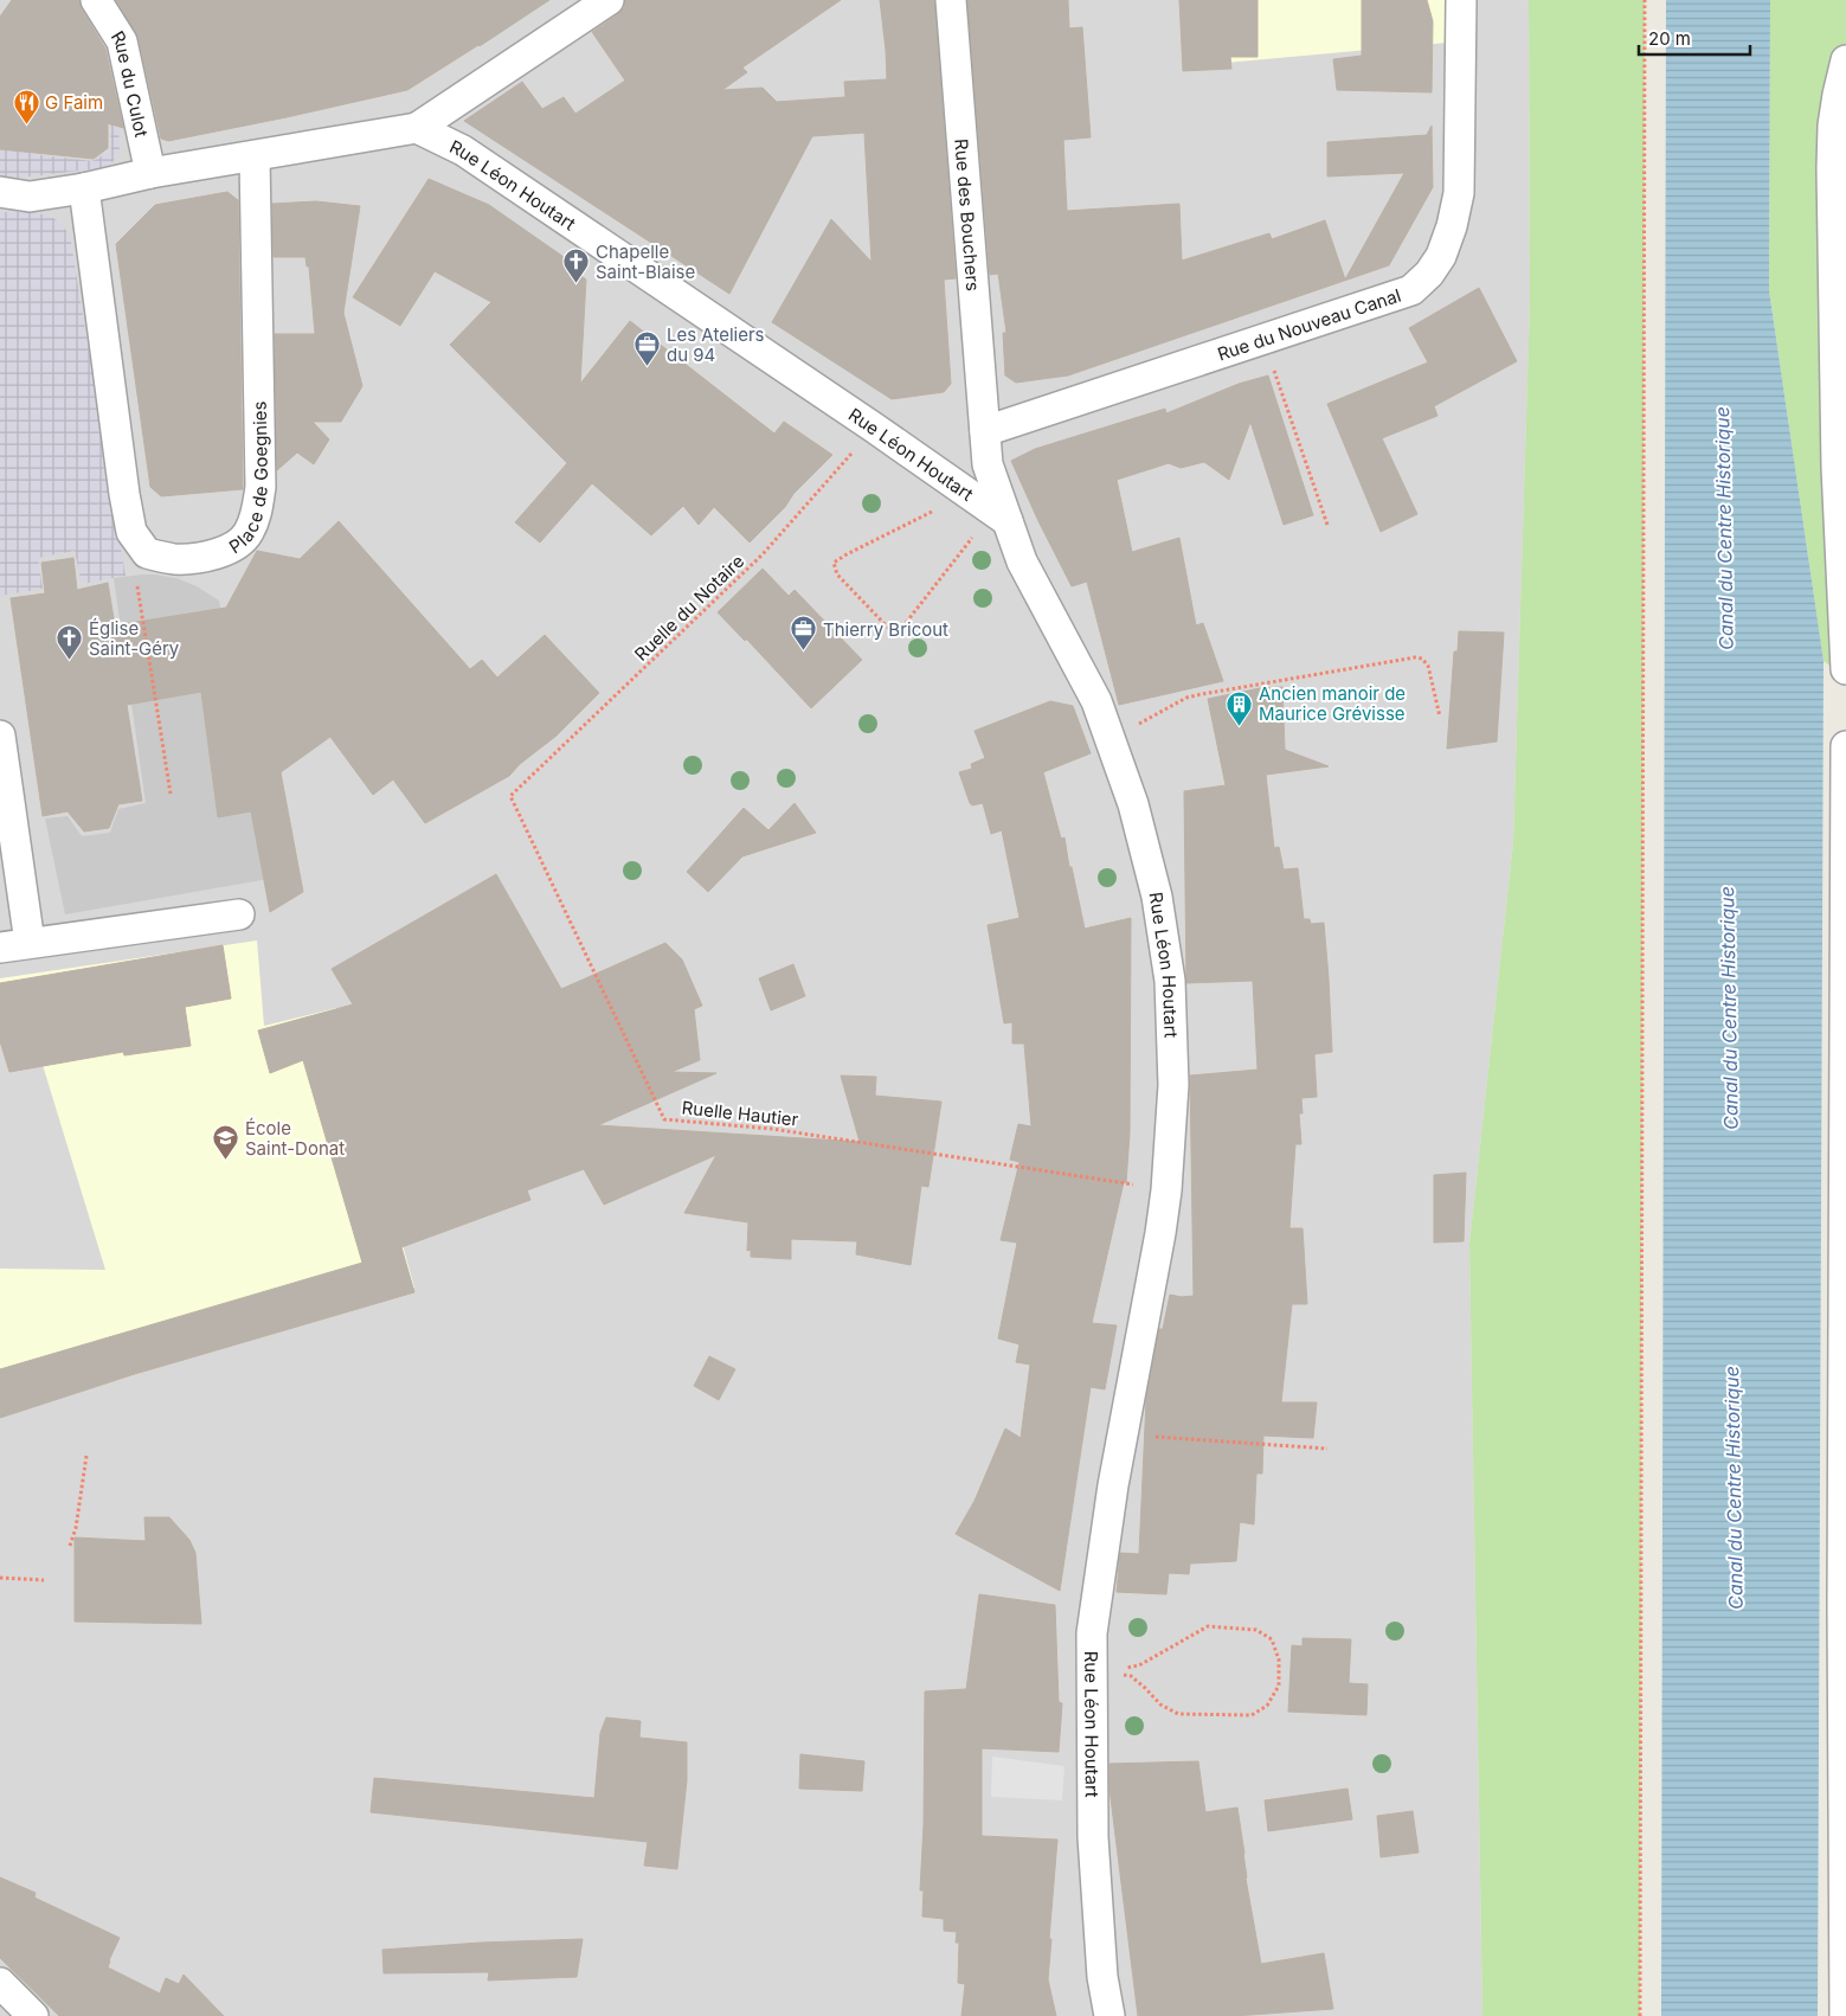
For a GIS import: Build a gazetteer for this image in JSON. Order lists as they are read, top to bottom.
{
  "streets": {
    "street": [
      "Rue du Culot",
      "Rue Léon Houtart",
      "Rue des Bouchers",
      "Rue du Nouveau Canal",
      "Place de Goegnies"
    ],
    "path": ["Ruelle du Notaire", "Ruelle Hautier"]
  },
  "crossings": [
    ["Rue Léon Houtart", "Rue des Bouchers"],
    ["Rue Léon Houtart", "Rue du Nouveau Canal"],
    ["Rue Léon Houtart", "Ruelle du Notaire"],
    ["Rue Léon Houtart", "Ruelle Hautier"],
    ["Rue des Bouchers", "Rue du Nouveau Canal"],
    ["Ruelle du Notaire", "Ruelle Hautier"]
  ],
  "water": ["Canal du Centre Historique"],
  "places": {
    "restaurant": ["G Faim"],
    "church": ["Chapelle Saint-Blaise", "Église Saint-Géry"],
    "office": ["Les Ateliers du 94", "Thierry Bricout"],
    "building": ["Ancien manoir de Maurice Grévisse"],
    "school or university": ["École Saint-Donat"]
  },
  "scale_bar": "20 m"
}
